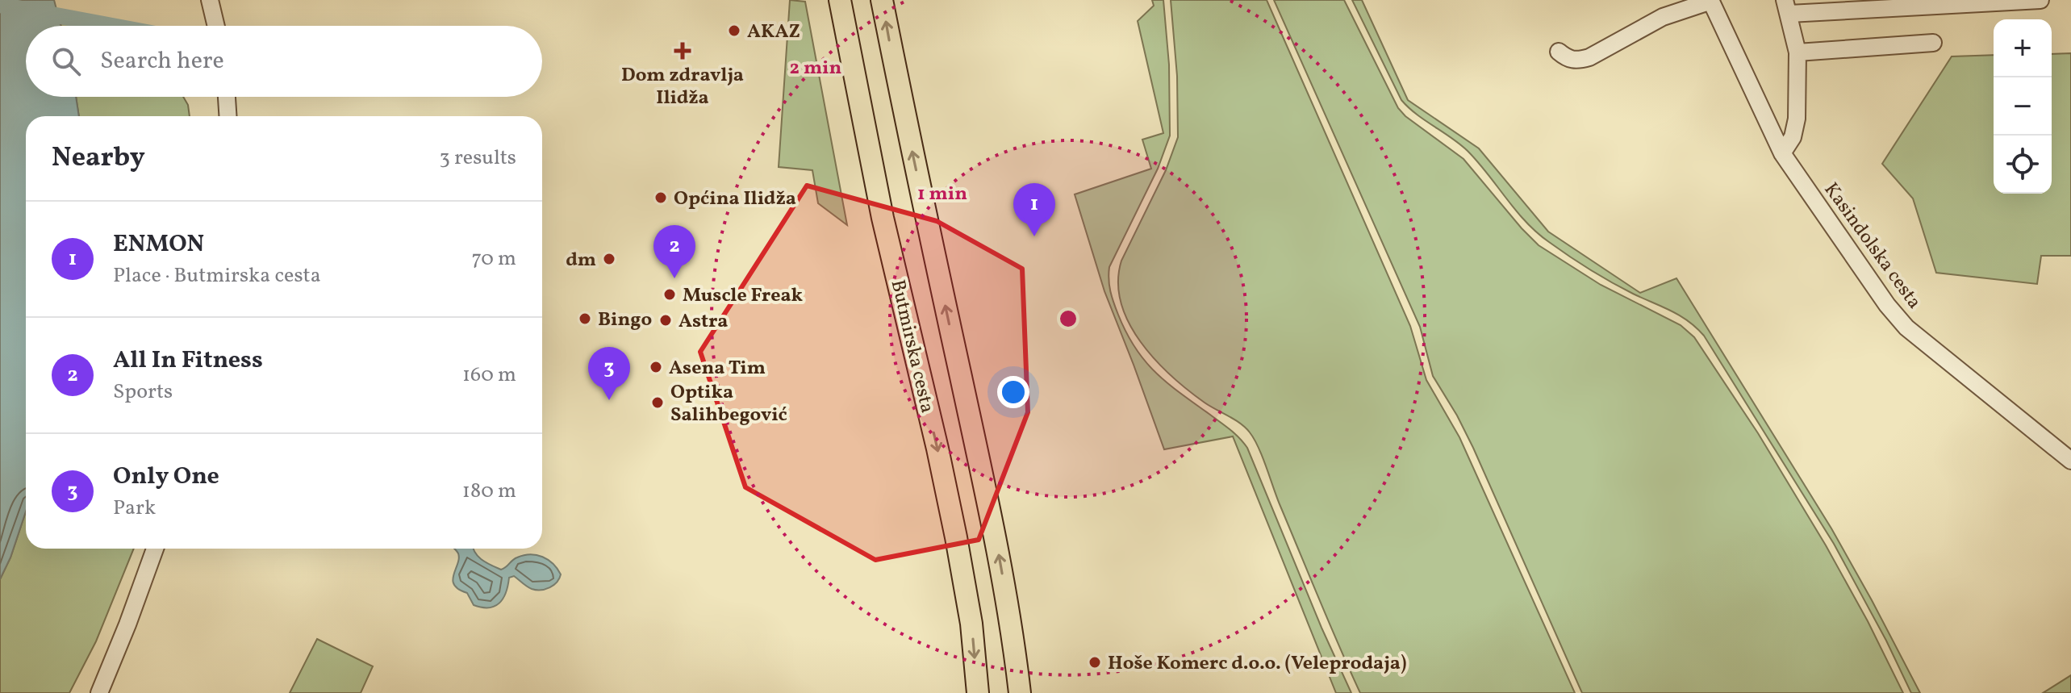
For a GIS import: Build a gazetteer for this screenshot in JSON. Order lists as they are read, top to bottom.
{
  "streets": {
    "main road": ["Butmirska cesta"],
    "street": ["Kasindolska cesta"]
  },
  "places": {
    "other": [
      "AKAZ",
      "Općina Ilidža",
      "dm",
      "Muscle Freak",
      "Bingo",
      "Astra",
      "Asena Tim",
      "Optika Salihbegović",
      "Hoše Komerc d.o.o. (Veleprodaja)"
    ],
    "health": ["Dom zdravlja Ilidža"]
  },
  "page": {
    "map_buttons": ["+", "−"],
    "search": "Search here",
    "heading": ["Nearby", "3 results"],
    "pins": ["1", "2", "3"],
    "list": [
      {
        "mark": "1",
        "name": "ENMON",
        "note": "Place · Butmirska cesta",
        "value": "70 m"
      },
      {
        "mark": "2",
        "name": "All In Fitness",
        "note": "Sports",
        "value": "160 m"
      },
      {
        "mark": "3",
        "name": "Only One",
        "note": "Park",
        "value": "180 m"
      }
    ]
  },
  "rings": ["2 min", "1 min"]
}
